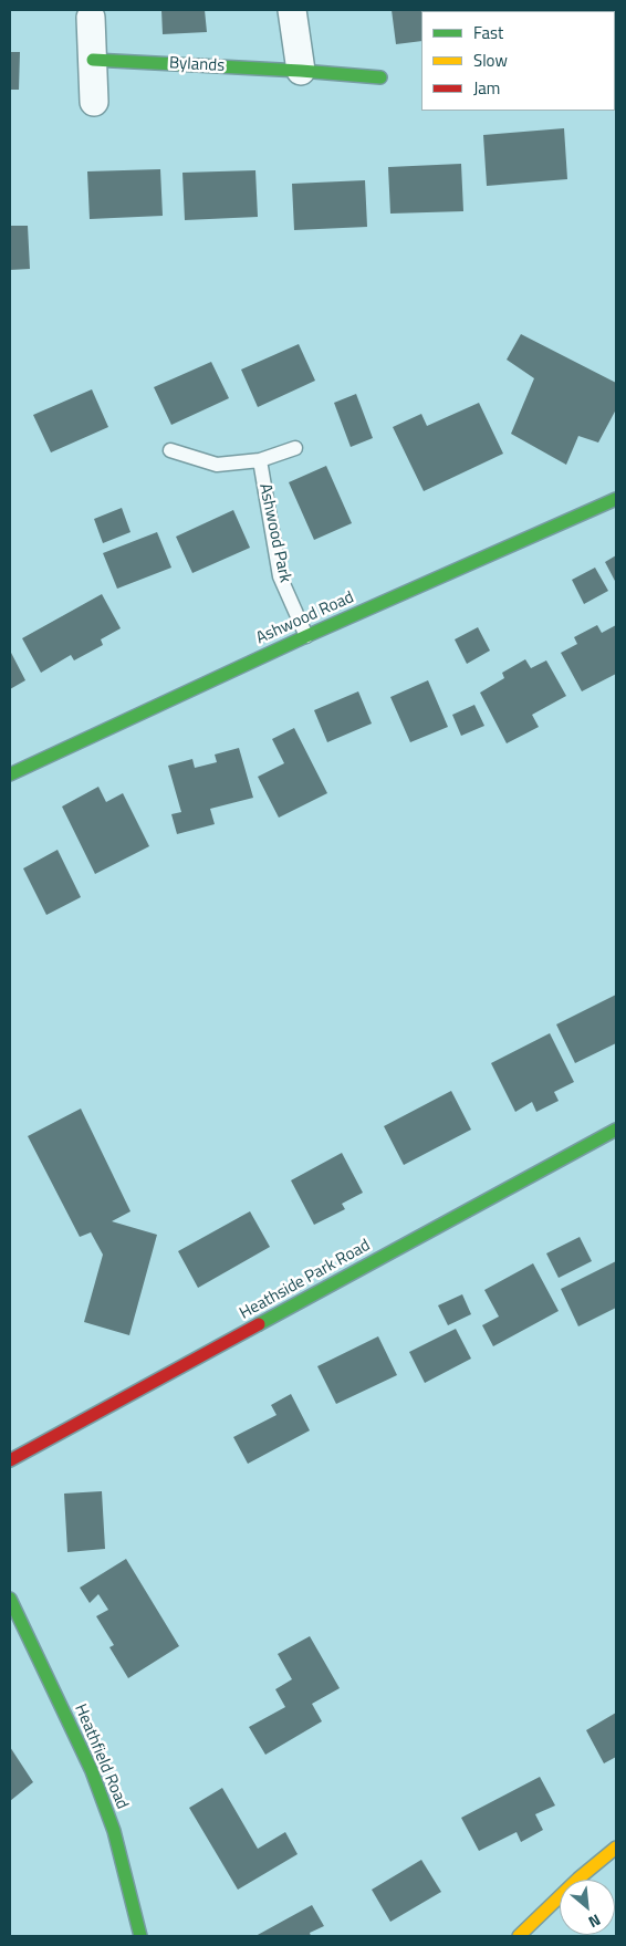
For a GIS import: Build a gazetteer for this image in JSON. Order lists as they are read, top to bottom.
{
  "streets": {
    "street": [
      "Bylands",
      "Ashwood Road",
      "Heathside Park Road",
      "Heathfield Road"
    ],
    "lane": ["Ashwood Park"]
  },
  "crossings": [
    ["Ashwood Park", "Ashwood Road"]
  ],
  "legend": ["Fast", "Slow", "Jam"],
  "north": "bottom right"
}
